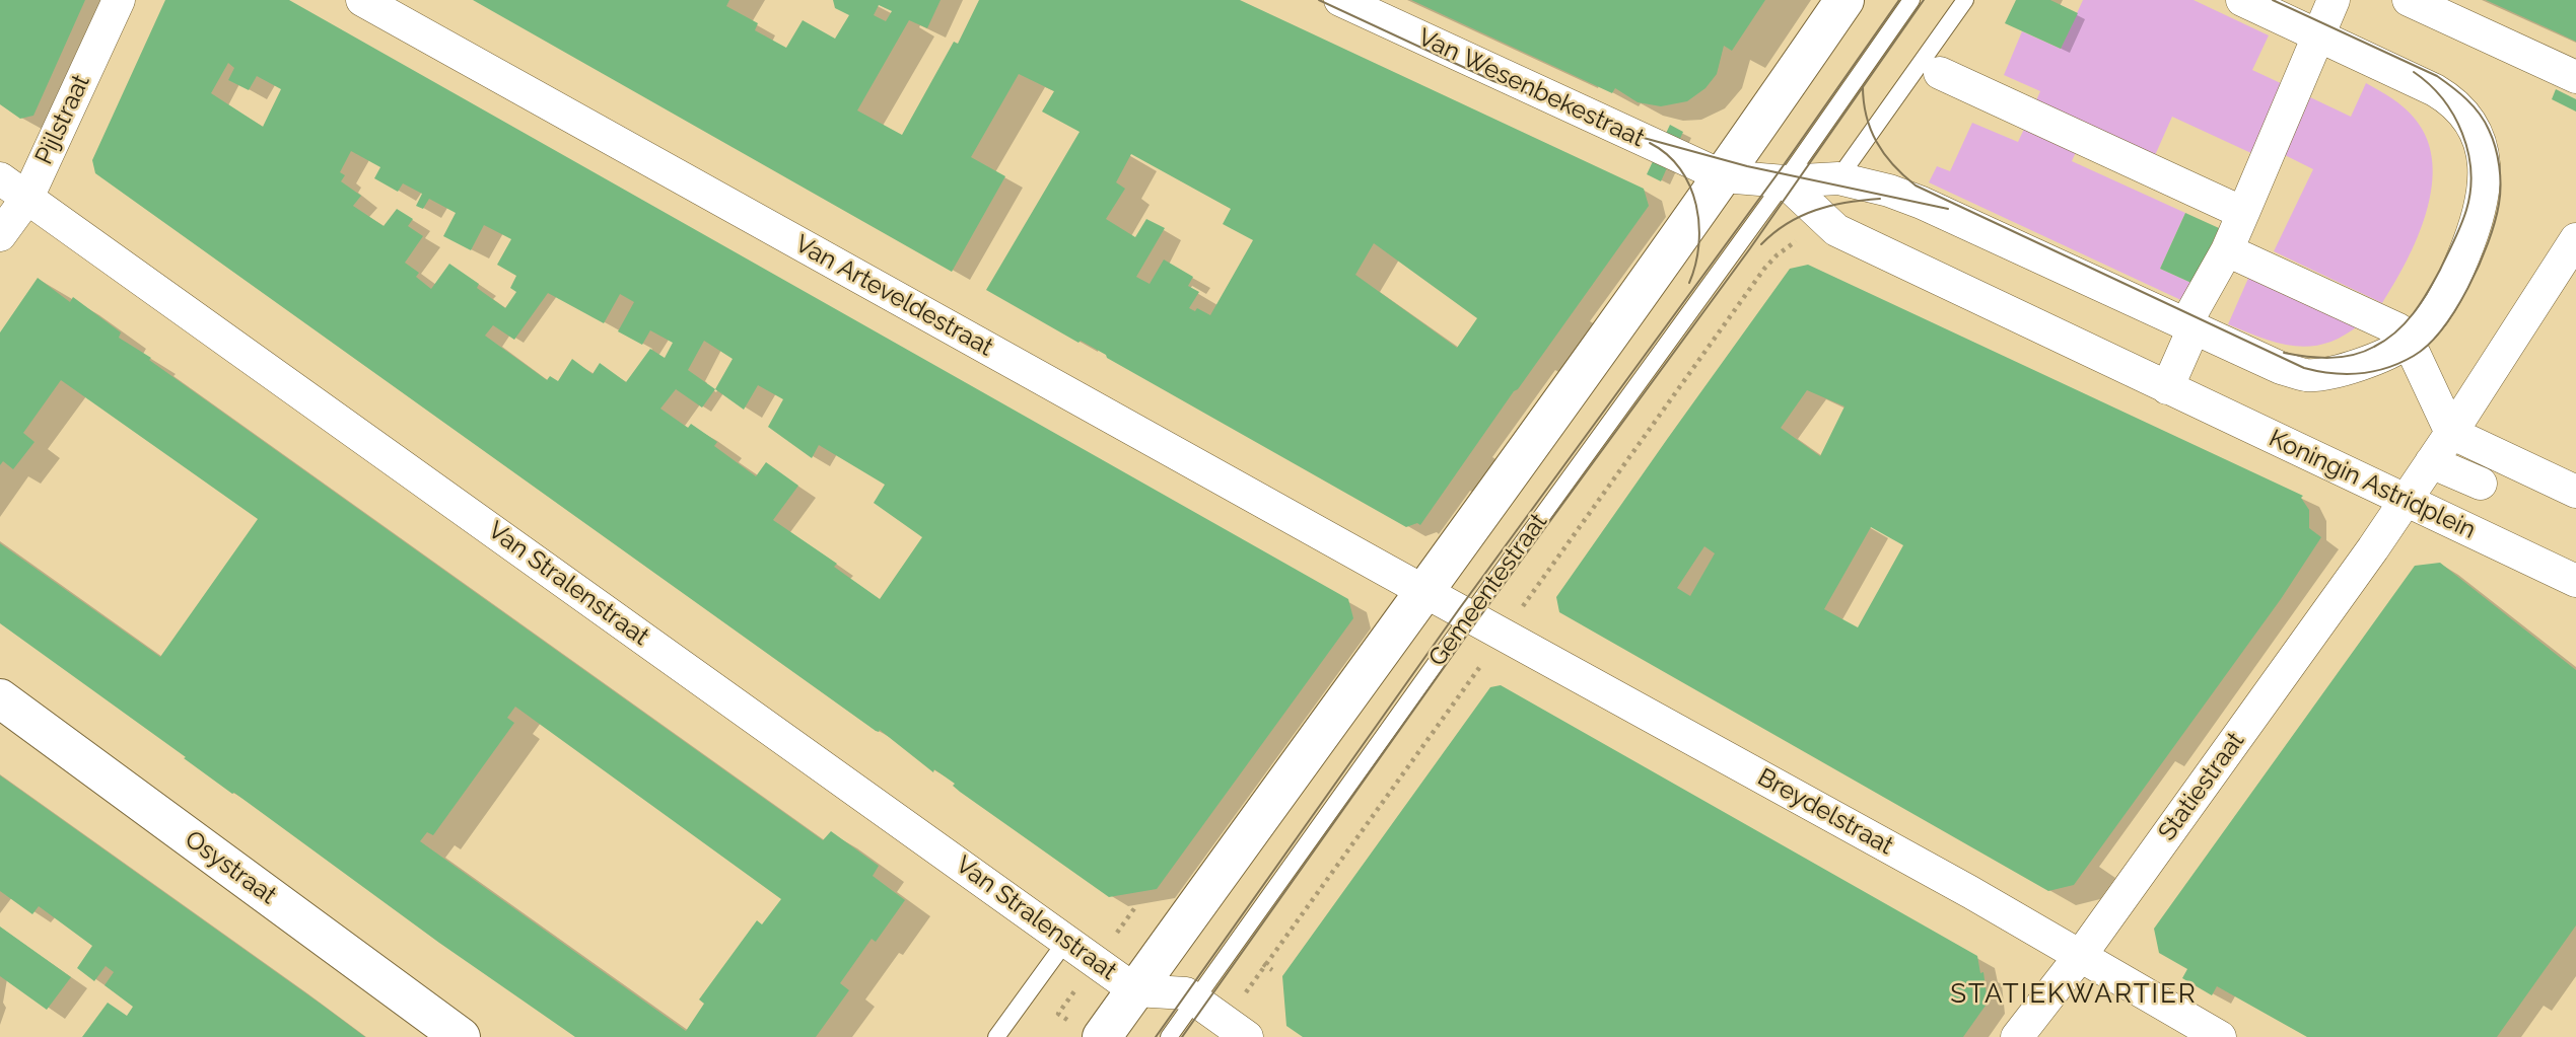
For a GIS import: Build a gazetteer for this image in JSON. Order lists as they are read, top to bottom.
{
  "streets": {
    "main road": ["Gemeentestraat", "Osystraat"],
    "street": [
      "Van Wesenbekestraat",
      "Pijlstraat",
      "Van Arteveldestraat",
      "Koningin Astridplein",
      "Van Stralenstraat",
      "Statiestraat",
      "Breydelstraat"
    ]
  },
  "crossings": [
    ["Van Wesenbekestraat", "Gemeentestraat"],
    ["Pijlstraat", "Van Stralenstraat"],
    ["Van Arteveldestraat", "Gemeentestraat"],
    ["Van Arteveldestraat", "Breydelstraat"],
    ["Koningin Astridplein", "Gemeentestraat"],
    ["Koningin Astridplein", "Statiestraat"],
    ["Van Stralenstraat", "Gemeentestraat"],
    ["Gemeentestraat", "Breydelstraat"],
    ["Statiestraat", "Breydelstraat"]
  ],
  "districts": ["STATIEKWARTIER"]
}
